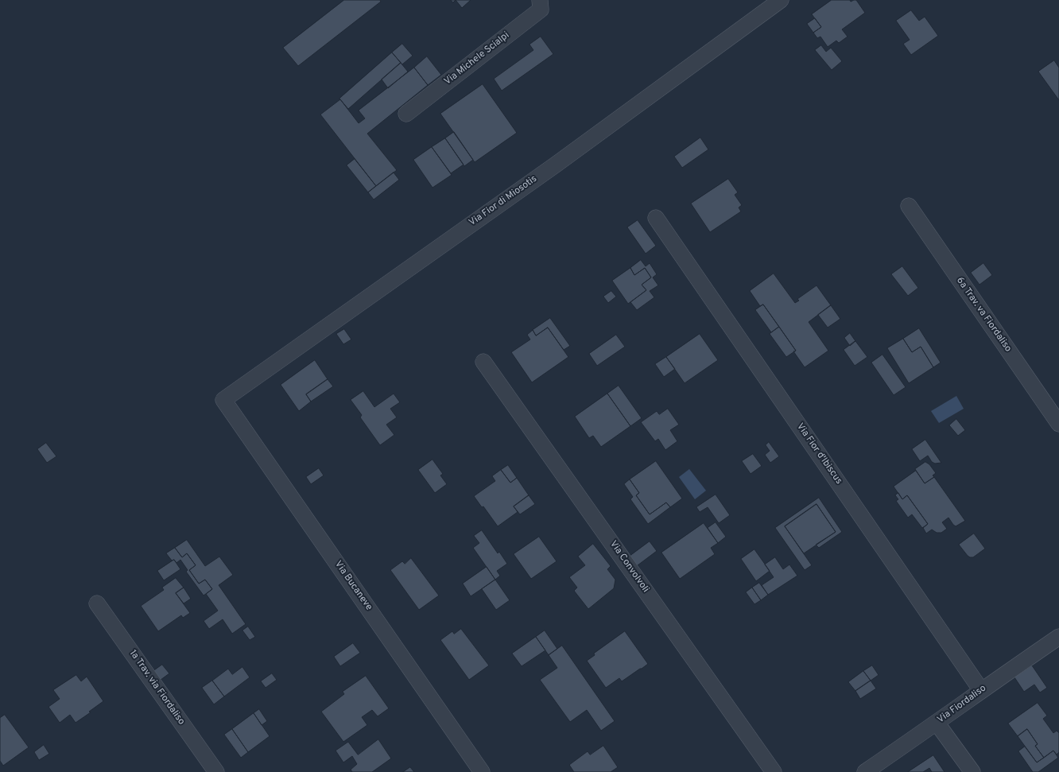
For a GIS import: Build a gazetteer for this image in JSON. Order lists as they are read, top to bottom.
{
  "streets": {
    "street": [
      "Via Michele Scialpi",
      "Via Fior di Miosotis",
      "6a Trav. va Fiordaliso",
      "Via Fior d'Ibiscus",
      "Via Convolvoli",
      "Via Bucaneve",
      "1a Trav. via Fiordaliso",
      "Via Fiordaliso"
    ]
  },
  "crossings": [
    ["Via Fior di Miosotis", "Via Bucaneve"],
    ["Via Fior d'Ibiscus", "Via Fiordaliso"]
  ]
}
